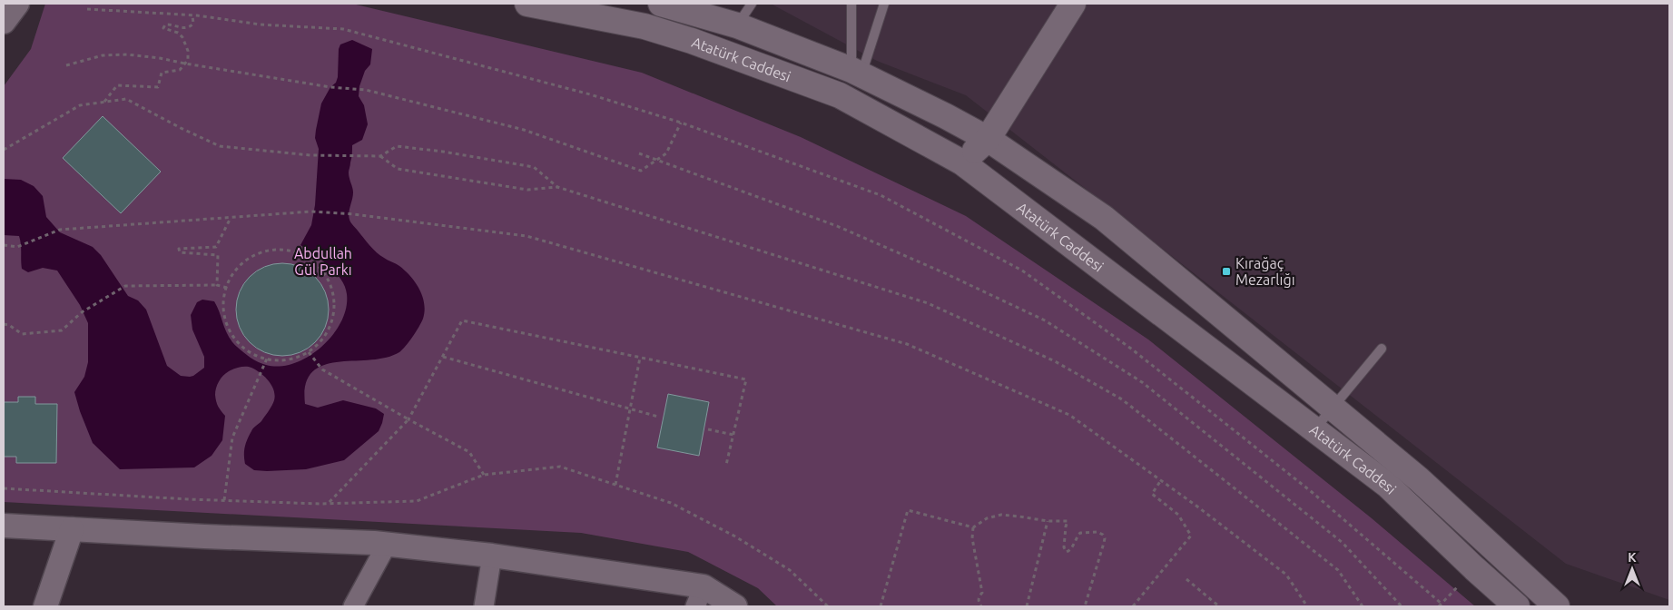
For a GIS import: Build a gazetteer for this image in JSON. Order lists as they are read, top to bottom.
{
  "streets": {
    "main road": ["Atatürk Caddesi"]
  },
  "parks": ["Abdullah Gül Parkı"],
  "places": {
    "transit": ["Kırağaç Mezarlığı"]
  },
  "north": "top"
}
